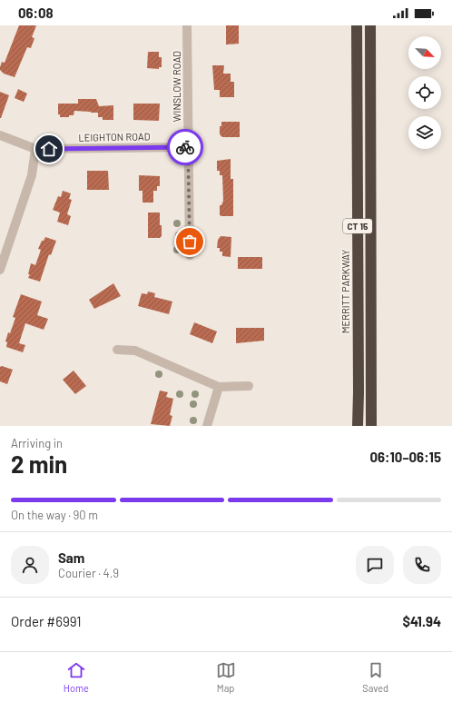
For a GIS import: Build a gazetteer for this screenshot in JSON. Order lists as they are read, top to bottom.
{
  "streets": {
    "highway": ["CT 15", "MERRITT PARKWAY"],
    "street": ["WINSLOW ROAD", "LEIGHTON ROAD"]
  },
  "crossings": [
    ["WINSLOW ROAD", "LEIGHTON ROAD"]
  ],
  "north": "bottom right",
  "page": {
    "status": "06:08",
    "heading": ["2 min", "Arriving in", "06:10–06:15"],
    "panel": [
      "Sam",
      "Courier · 4.9",
      "Order #6991",
      "$41.94"
    ],
    "bar": "On the way · 90 m",
    "tabs": ["Home", "Map", "Saved"]
  }
}
